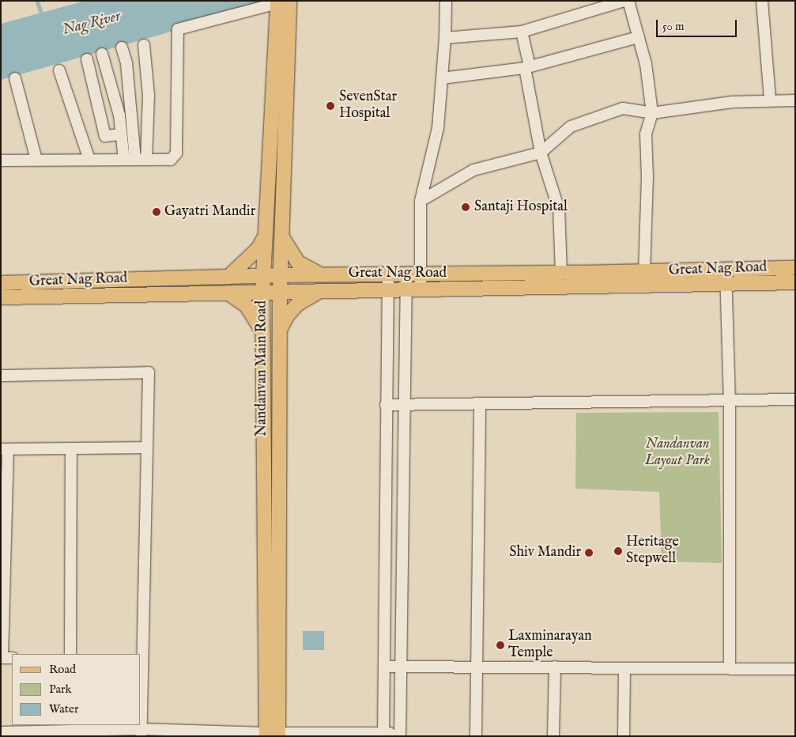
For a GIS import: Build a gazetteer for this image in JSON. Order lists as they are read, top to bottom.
{
  "streets": {
    "main road": ["Great Nag Road", "Nandanvan Main Road"]
  },
  "crossings": [
    ["Great Nag Road", "Nandanvan Main Road"]
  ],
  "water": ["Nag River"],
  "parks": ["Nandanvan Layout Park"],
  "places": [
    "SevenStar Hospital",
    "Santaji Hospital",
    "Gayatri Mandir",
    "Heritage Stepwell",
    "Shiv Mandir",
    "Laxminarayan Temple"
  ],
  "legend": ["Road", "Park", "Water"],
  "scale_bar": "50 m"
}
